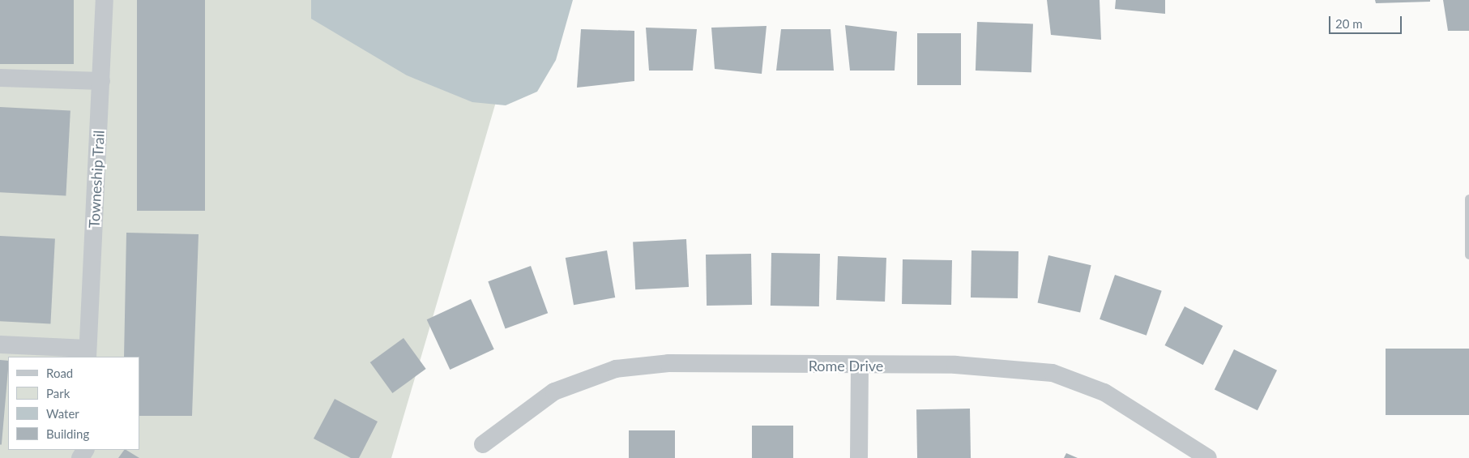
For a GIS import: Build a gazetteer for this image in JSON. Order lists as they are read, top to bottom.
{
  "streets": {
    "street": ["Towneship Trail", "Rome Drive"]
  },
  "legend": [
    "Road",
    "Park",
    "Water",
    "Building"
  ],
  "scale_bar": "20 m"
}
